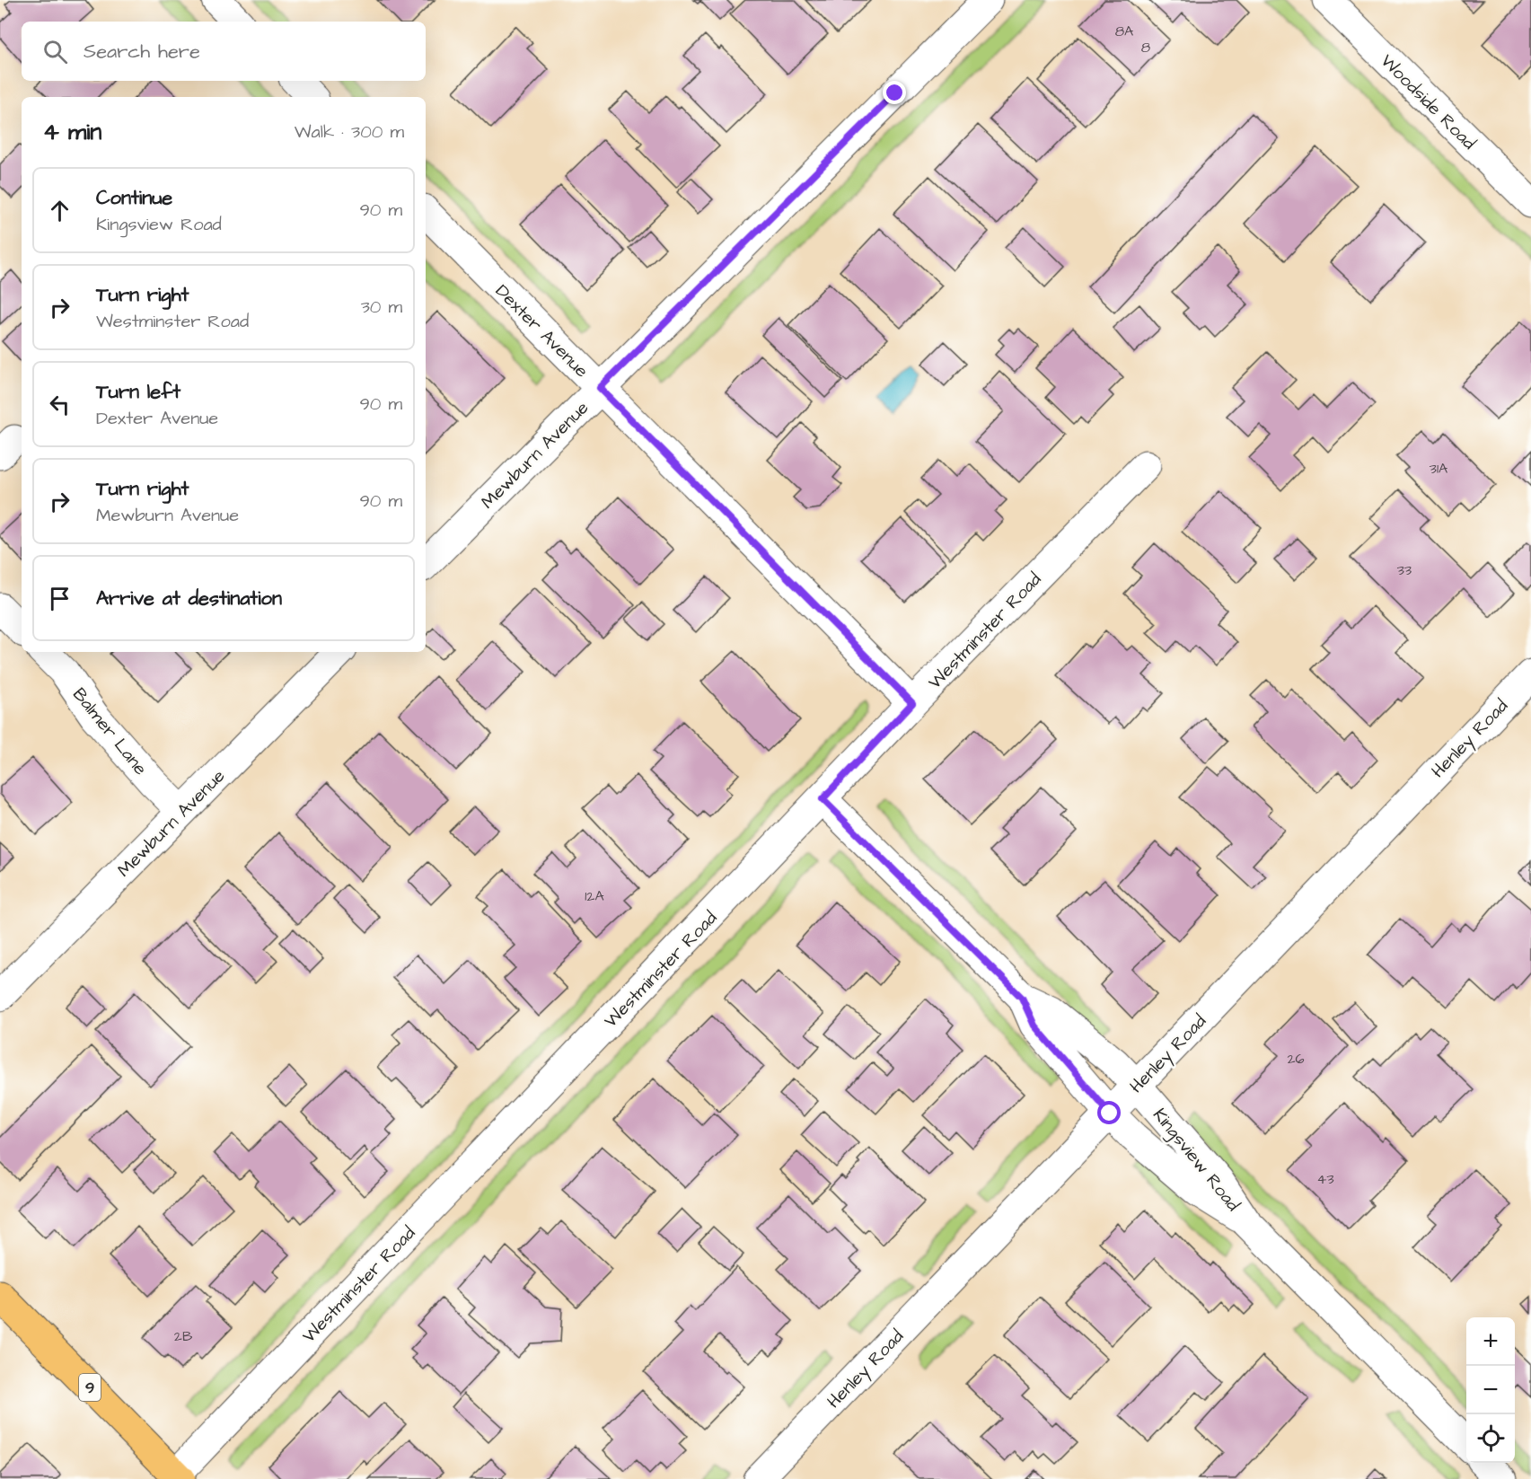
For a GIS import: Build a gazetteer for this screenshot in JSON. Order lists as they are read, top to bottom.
{
  "streets": {
    "main road": ["9"],
    "street": [
      "Woodside Road",
      "Dexter Avenue",
      "Mewburn Avenue",
      "Westminster Road",
      "Balmer Lane",
      "Henley Road",
      "Kingsview Road"
    ]
  },
  "crossings": [
    ["Dexter Avenue", "Mewburn Avenue"],
    ["Dexter Avenue", "Westminster Road"],
    ["Mewburn Avenue", "Balmer Lane"],
    ["Westminster Road", "Kingsview Road"],
    ["Westminster Road", "9"],
    ["Henley Road", "Kingsview Road"]
  ],
  "house_numbers": [
    "8A",
    "8",
    "31A",
    "33",
    "12A",
    "26",
    "43",
    "2B"
  ],
  "page": {
    "search": "Search here",
    "heading": ["4 min", "Walk · 300 m"],
    "list": [
      ["Continue", "Kingsview Road", "90 m"],
      ["Turn right", "Westminster Road", "30 m"],
      ["Turn left", "Dexter Avenue", "90 m"],
      ["Turn right", "Mewburn Avenue", "90 m"],
      "Arrive at destination"
    ],
    "map_buttons": ["+", "−"]
  }
}
